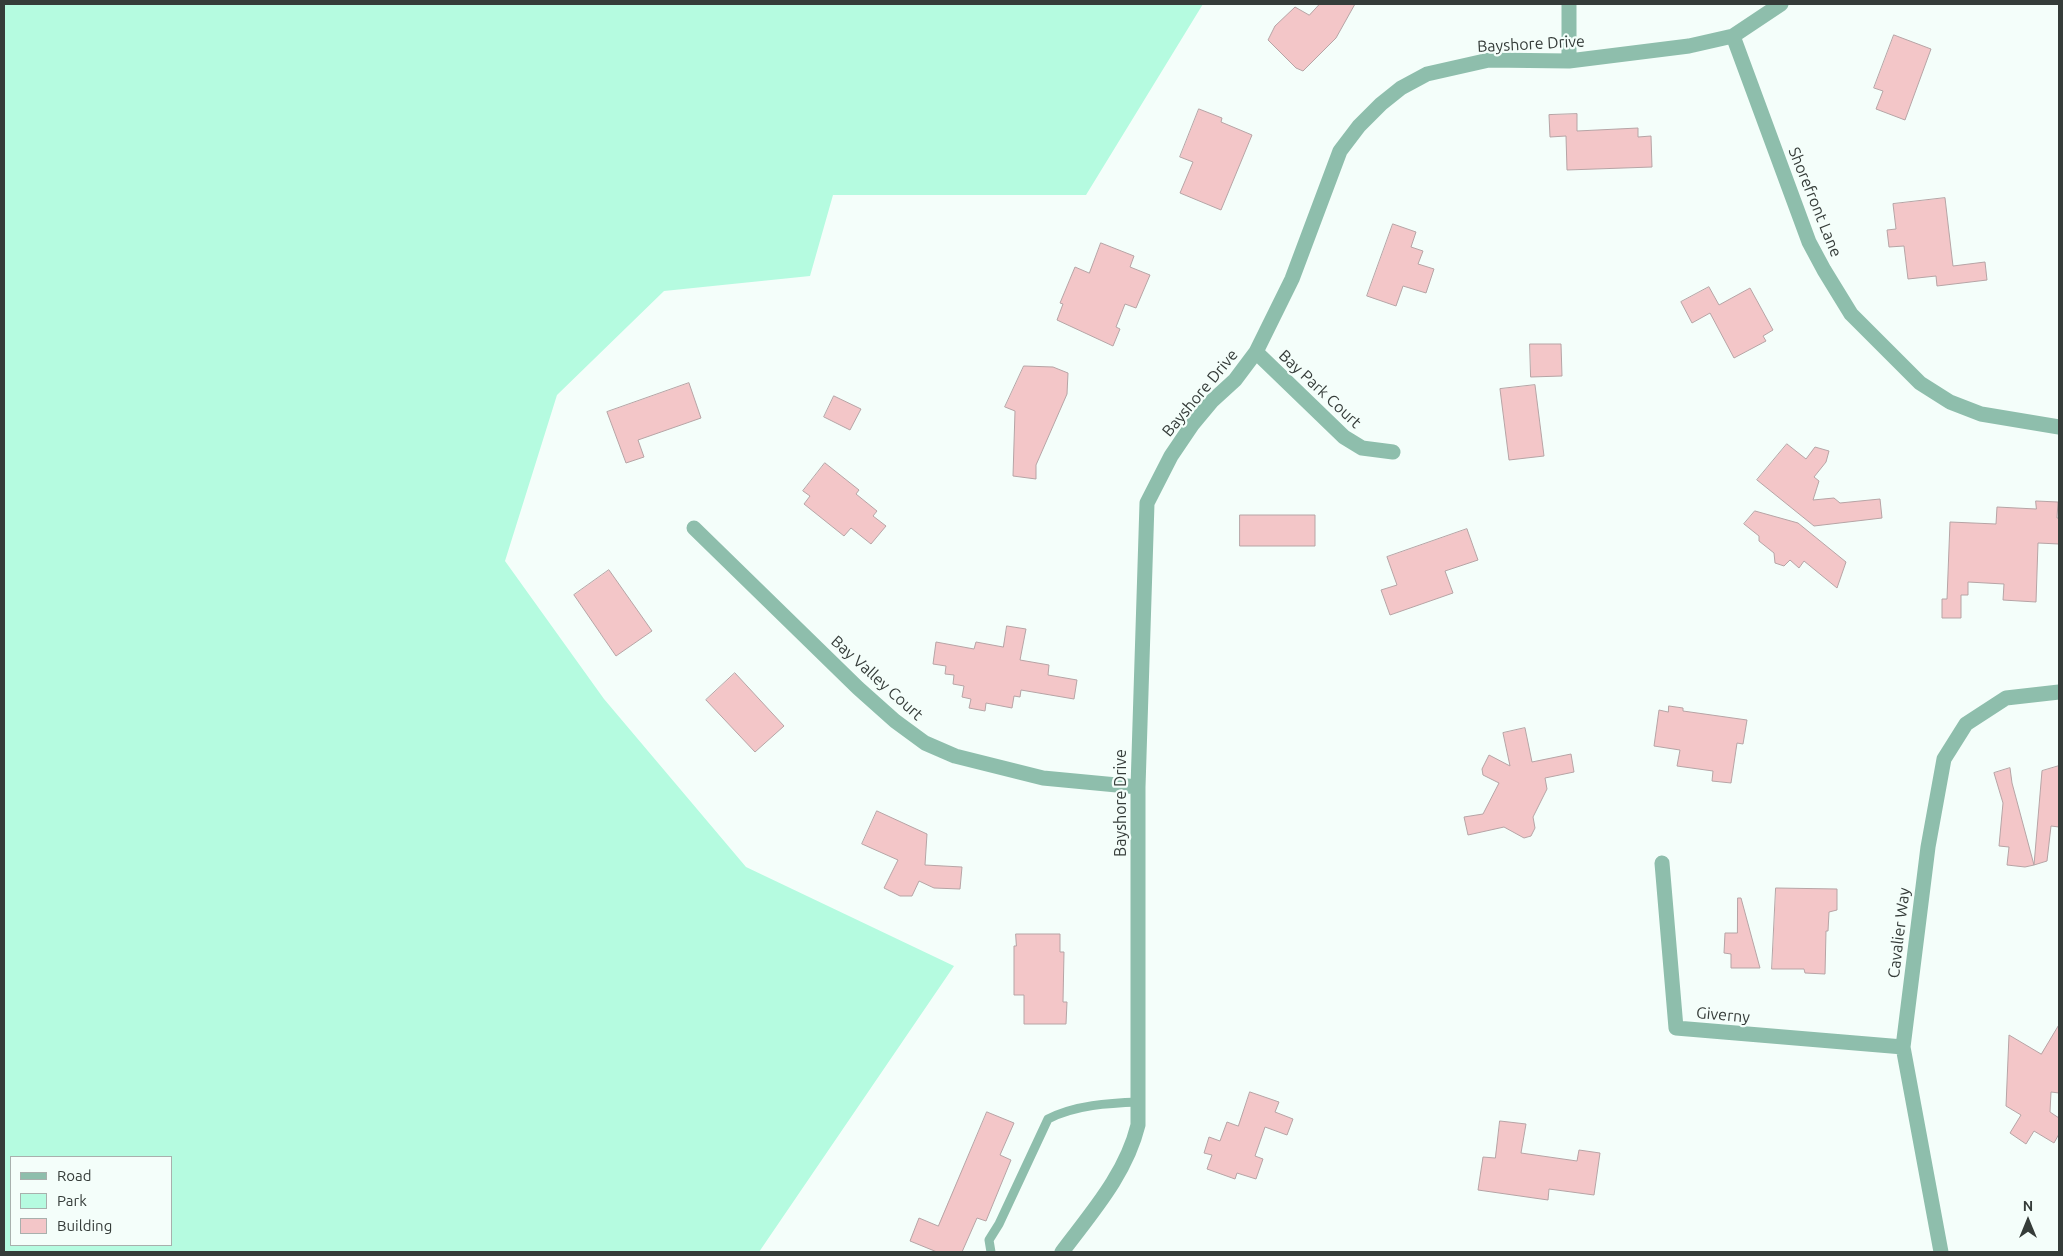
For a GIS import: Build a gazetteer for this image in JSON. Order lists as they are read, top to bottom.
{
  "streets": {
    "street": [
      "Bayshore Drive",
      "Shorefront Lane",
      "Bay Park Court",
      "Bay Valley Court",
      "Cavalier Way",
      "Giverny"
    ]
  },
  "crossings": [
    ["Bayshore Drive", "Shorefront Lane"],
    ["Bayshore Drive", "Bay Park Court"],
    ["Bayshore Drive", "Bay Valley Court"],
    ["Cavalier Way", "Giverny"]
  ],
  "legend": ["Road", "Park", "Building"],
  "north": "top"
}
